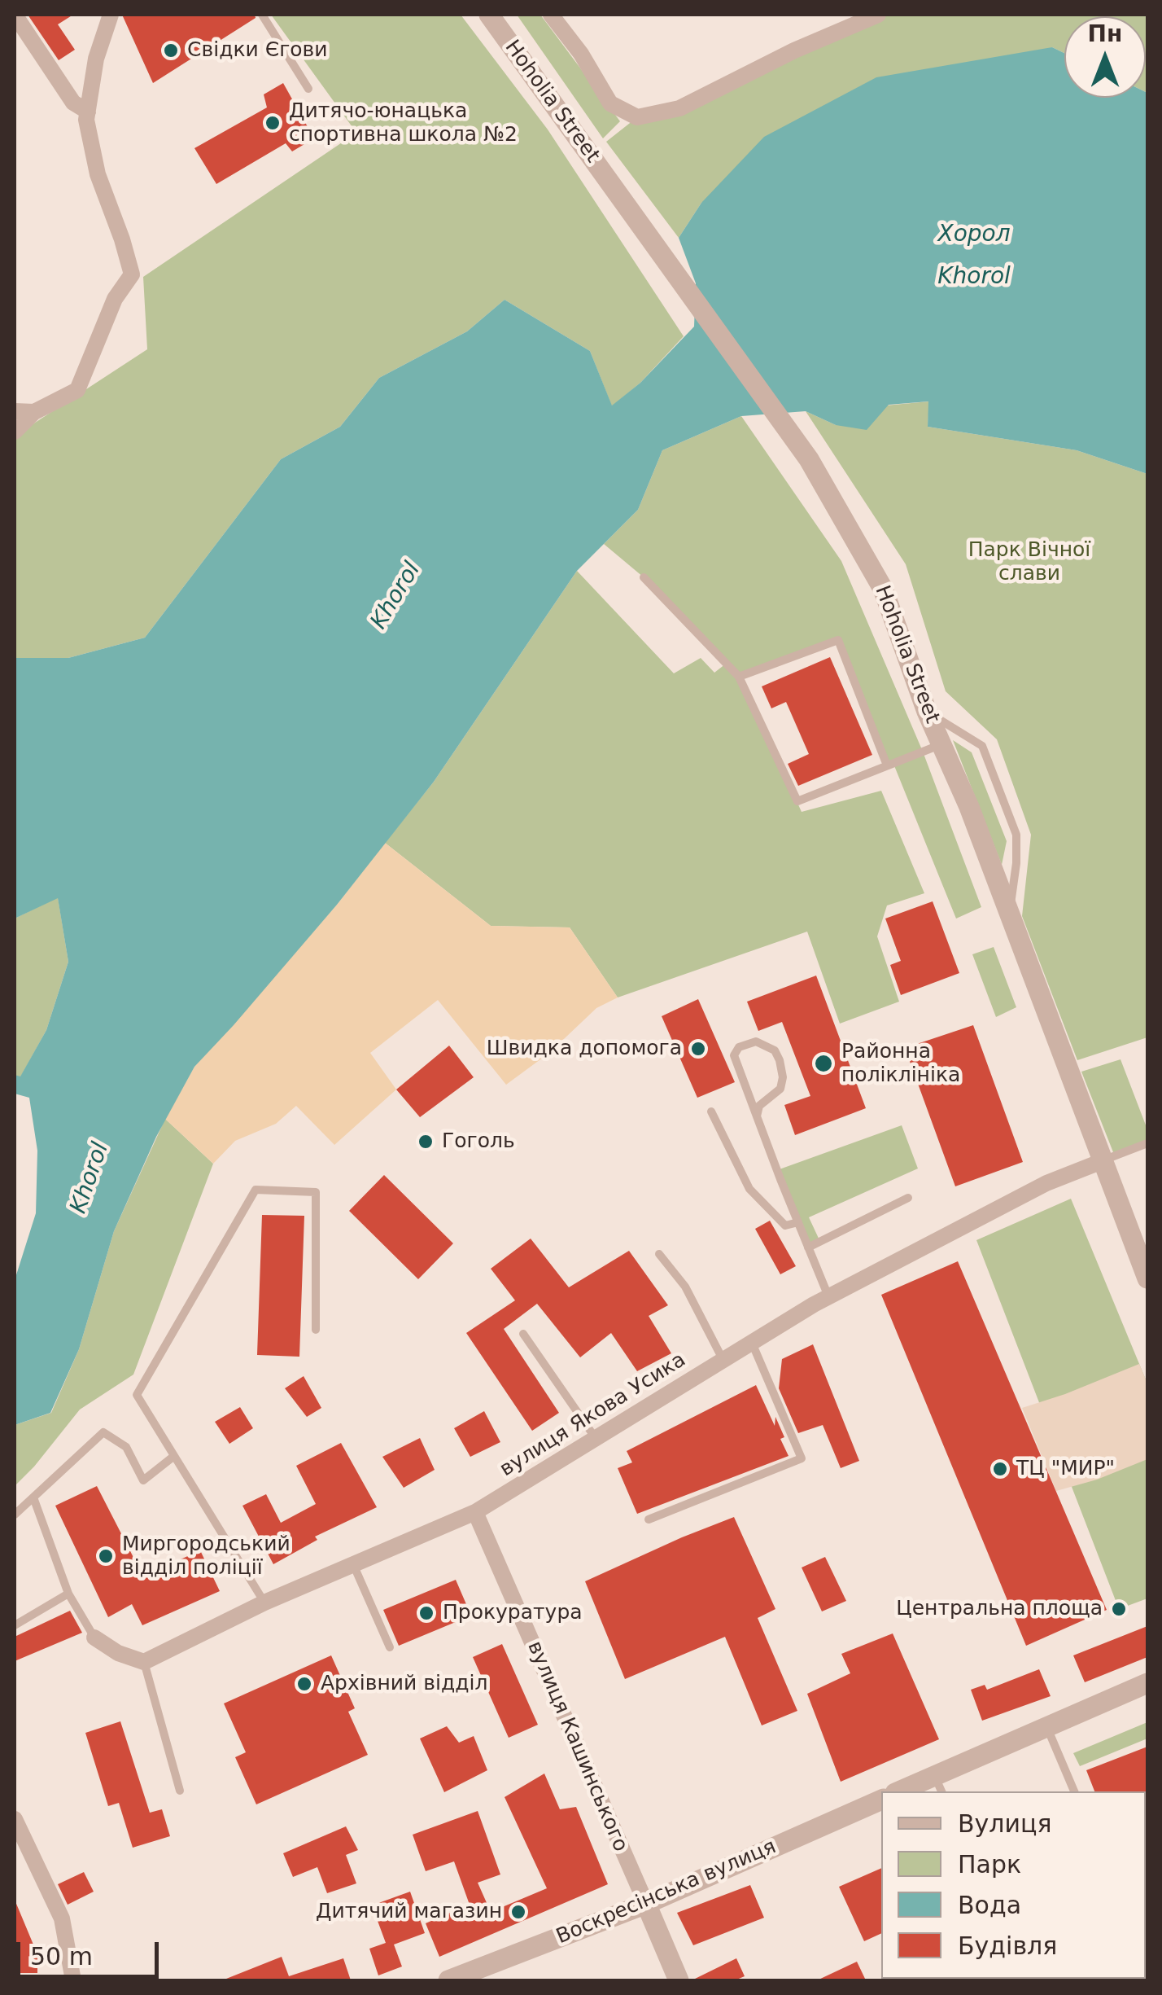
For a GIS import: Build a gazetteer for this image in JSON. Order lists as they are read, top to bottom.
{
  "streets": {
    "street": [
      "Hoholia Street",
      "вулиця Якова Усика",
      "вулиця Кашинського",
      "Воскресінська вулиця"
    ]
  },
  "crossings": [
    ["Hoholia Street", "вулиця Якова Усика"],
    ["вулиця Якова Усика", "вулиця Кашинського"],
    ["вулиця Кашинського", "Воскресінська вулиця"]
  ],
  "water": ["Хорол", "Khorol"],
  "parks": ["Парк Вічної слави"],
  "places": [
    "Свідки Єгови",
    "Дитячо-юнацька спортивна школа №2",
    "Швидка допомога",
    "Районна поліклініка",
    "Гоголь",
    "ТЦ \"МИР\"",
    "Миргородський відділ поліції",
    "Центральна площа",
    "Прокуратура",
    "Архівний відділ",
    "Дитячий магазин"
  ],
  "legend": [
    "Вулиця",
    "Парк",
    "Вода",
    "Будівля"
  ],
  "scale_bar": "50 m",
  "north": "top"
}
